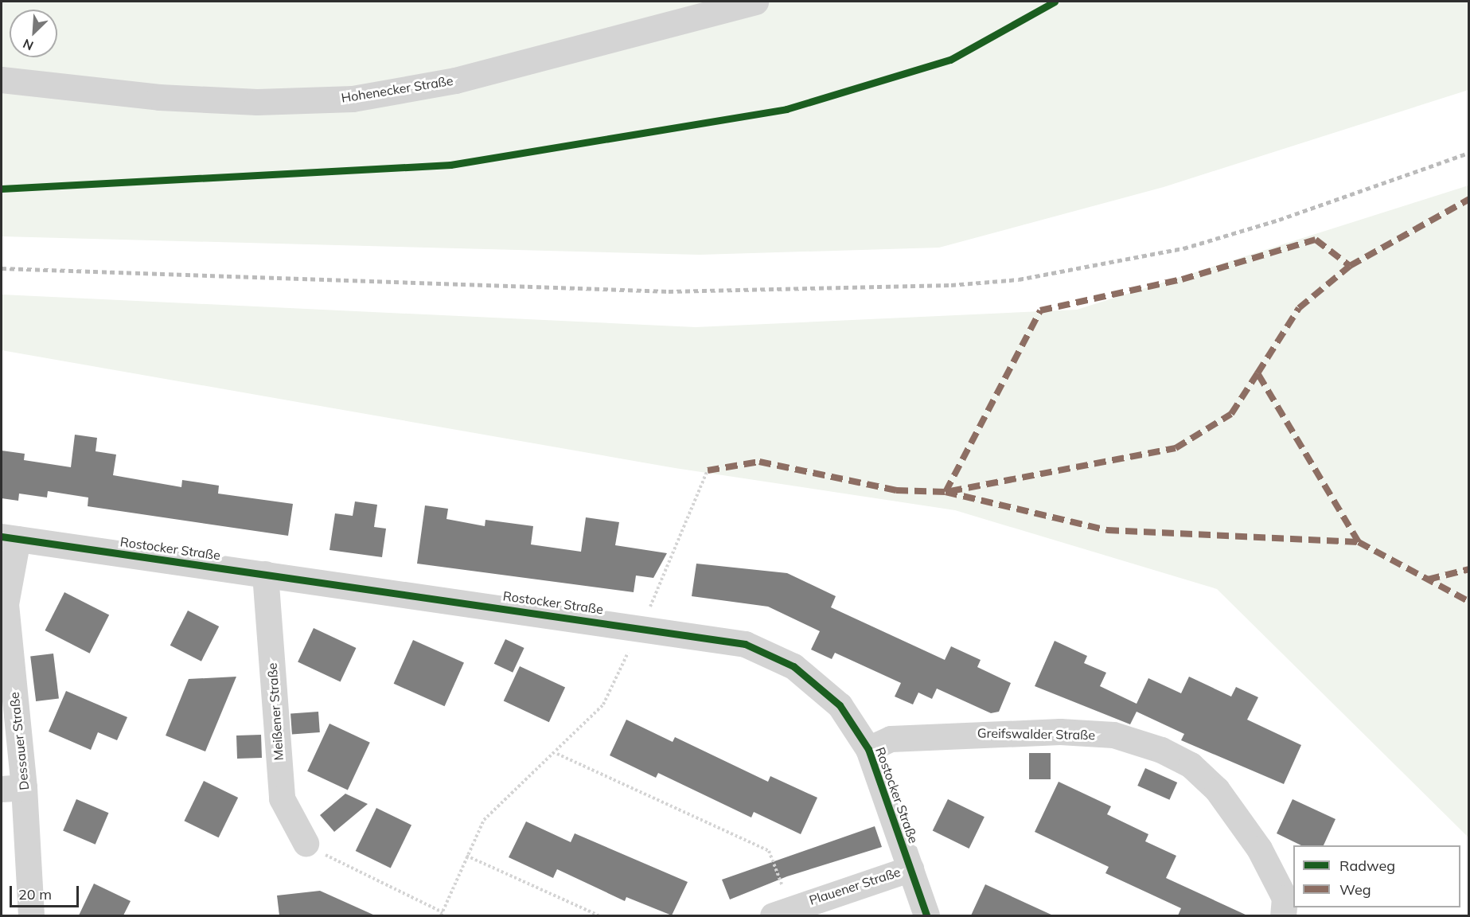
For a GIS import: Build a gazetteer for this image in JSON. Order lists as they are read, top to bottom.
{
  "streets": {
    "street": [
      "Hohenecker Straße",
      "Rostocker Straße",
      "Meißener Straße",
      "Greifswalder Straße",
      "Dessauer Straße",
      "Plauener Straße"
    ]
  },
  "crossings": [
    ["Rostocker Straße", "Meißener Straße"],
    ["Rostocker Straße", "Greifswalder Straße"],
    ["Rostocker Straße", "Dessauer Straße"],
    ["Rostocker Straße", "Plauener Straße"]
  ],
  "legend": ["Radweg", "Weg"],
  "scale_bar": "20 m",
  "north": "bottom left"
}
